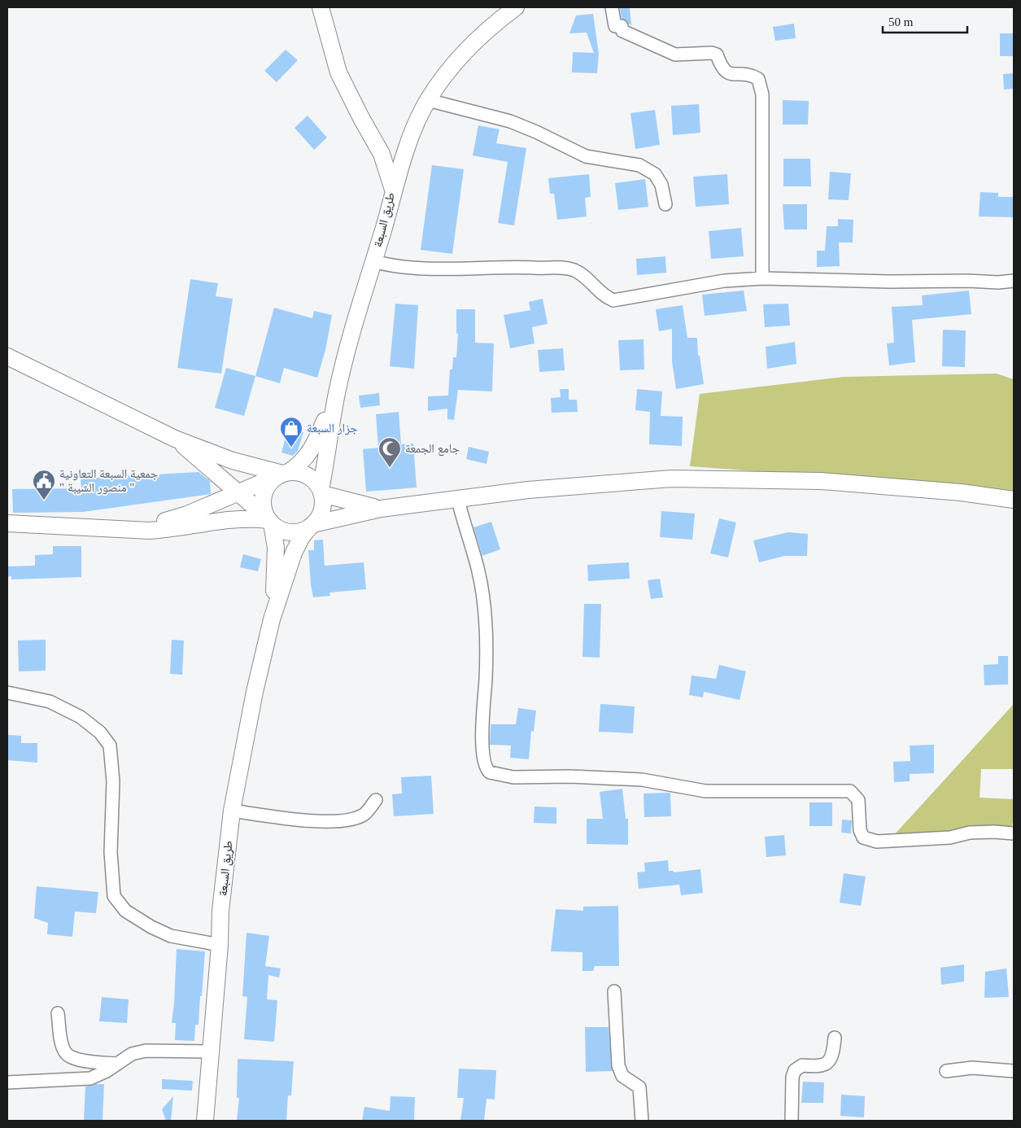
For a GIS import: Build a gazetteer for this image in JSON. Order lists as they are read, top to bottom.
{
  "streets": {
    "street": ["طريق السبعة"]
  },
  "places": {
    "shop": ["جزار السبعة"],
    "mosque": ["جامع الجمعة"],
    "public building": ["جمعية السبعة التعاونية \" منصور الشيبة \""]
  },
  "scale_bar": "50 m"
}
